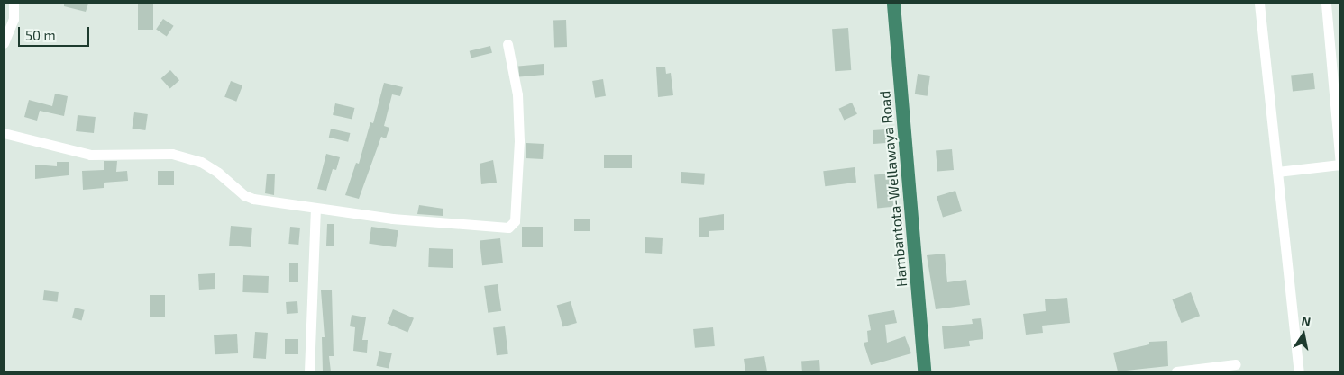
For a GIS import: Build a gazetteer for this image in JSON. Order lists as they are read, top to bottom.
{
  "streets": {
    "highway": ["Hambantota-Wellawaya Road"]
  },
  "scale_bar": "50 m",
  "north": "top"
}
